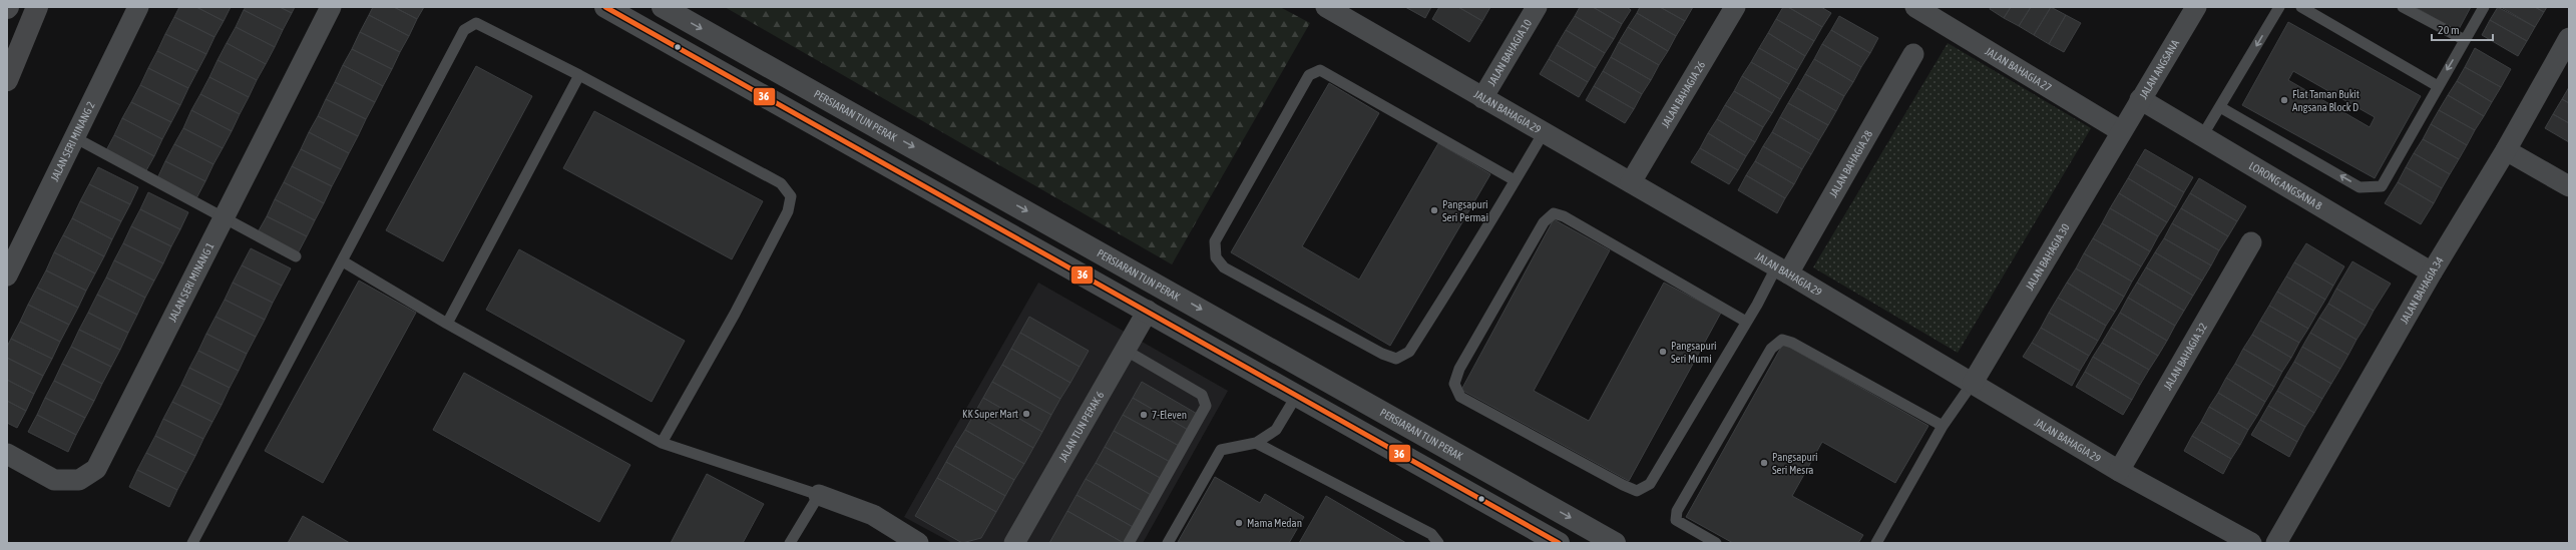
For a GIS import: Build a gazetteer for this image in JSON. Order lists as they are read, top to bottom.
{
  "streets": {
    "street": [
      "JALAN BAHAGIA 10",
      "JALAN BAHAGIA 27",
      "JALAN ANGSANA",
      "JALAN BAHAGIA 26",
      "JALAN BAHAGIA 29",
      "PERSIARAN TUN PERAK",
      "JALAN SERI MINANG 2",
      "JALAN BAHAGIA 28",
      "LORONG ANGSANA 8",
      "JALAN BAHAGIA 30",
      "JALAN SERI MINANG 1",
      "JALAN BAHAGIA 34",
      "JALAN BAHAGIA 32",
      "JALAN TUN PERAK 6"
    ]
  },
  "crossings": [
    ["JALAN BAHAGIA 10", "JALAN BAHAGIA 29"],
    ["JALAN BAHAGIA 27", "JALAN ANGSANA"],
    ["JALAN BAHAGIA 27", "JALAN BAHAGIA 30"],
    ["JALAN ANGSANA", "LORONG ANGSANA 8"],
    ["JALAN ANGSANA", "JALAN BAHAGIA 30"],
    ["JALAN BAHAGIA 26", "JALAN BAHAGIA 29"],
    ["JALAN BAHAGIA 29", "JALAN BAHAGIA 28"],
    ["JALAN BAHAGIA 29", "JALAN BAHAGIA 30"],
    ["JALAN BAHAGIA 29", "JALAN BAHAGIA 32"],
    ["LORONG ANGSANA 8", "JALAN BAHAGIA 34"]
  ],
  "places": [
    "Flat Taman Bukit Angsana Block D",
    "Pangsapuri Seri Permai",
    "Pangsapuri Seri Murni",
    "KK Super Mart",
    "7-Eleven",
    "Pangsapuri Seri Mesra",
    "Mama Medan"
  ],
  "lines": ["transit line 36"],
  "scale_bar": "20 m"
}
